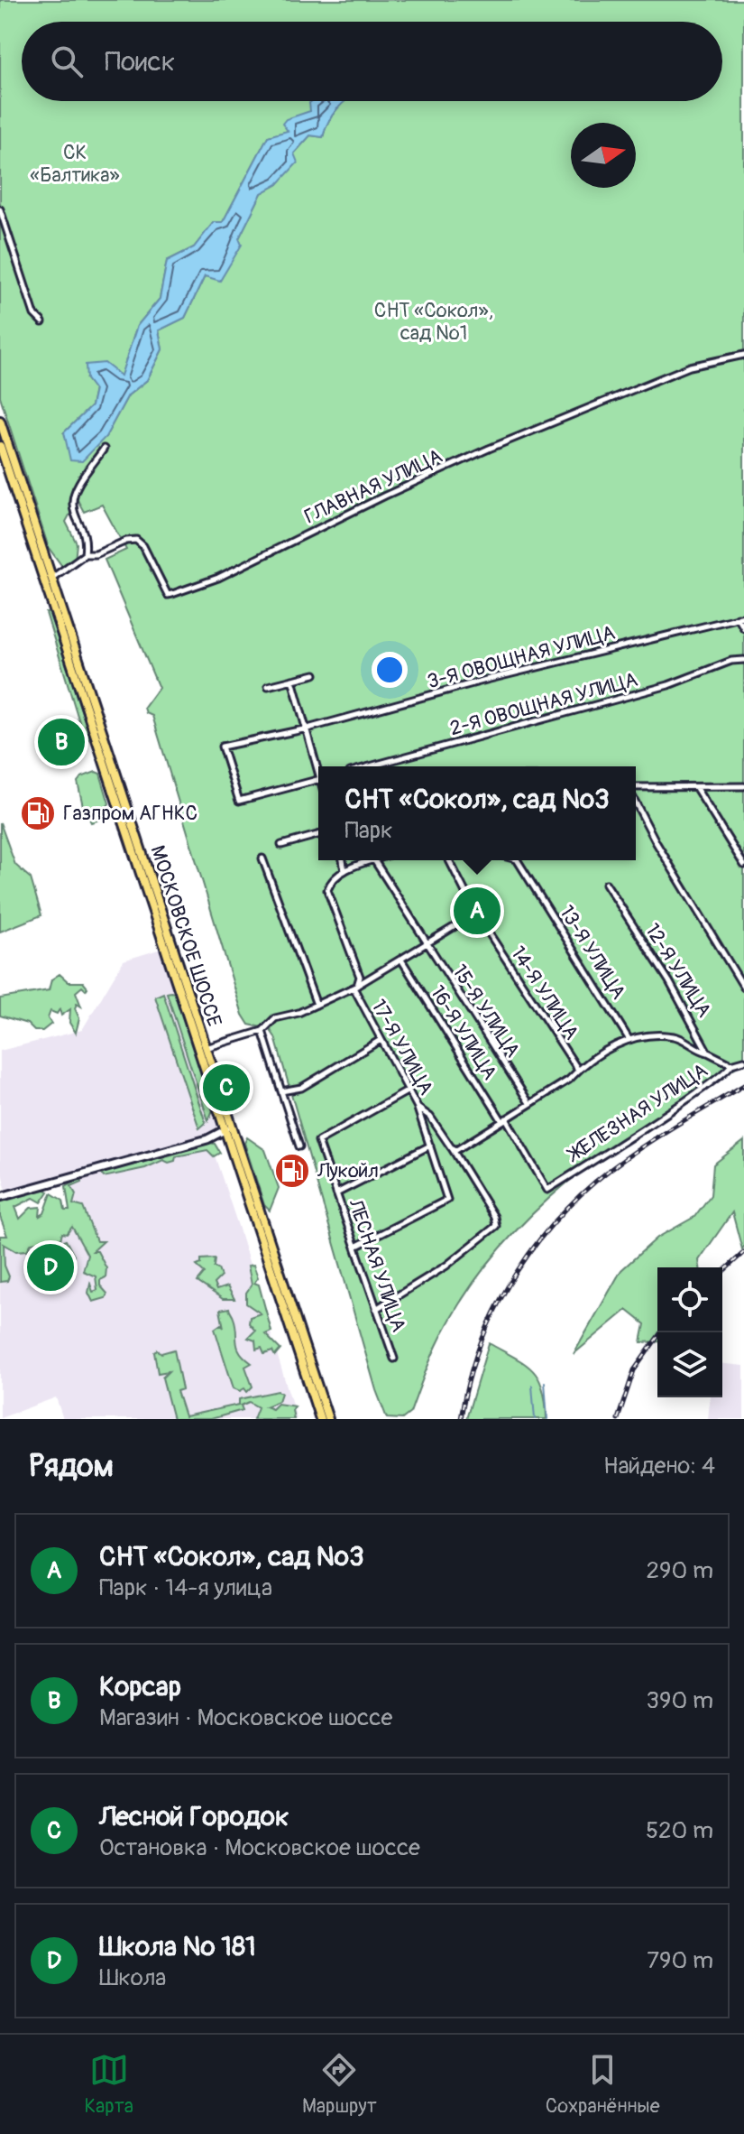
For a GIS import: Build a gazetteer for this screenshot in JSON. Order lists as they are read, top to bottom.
{
  "streets": {
    "main road": ["МОСКОВСКОЕ ШОССЕ"],
    "street": [
      "ГЛАВНАЯ УЛИЦА",
      "3-Я ОВОЩНАЯ УЛИЦА",
      "2-Я ОВОЩНАЯ УЛИЦА",
      "13-Я УЛИЦА",
      "12-Я УЛИЦА",
      "14-Я УЛИЦА",
      "15-Я УЛИЦА",
      "16-Я УЛИЦА",
      "17-Я УЛИЦА",
      "ЖЕЛЕЗНАЯ УЛИЦА",
      "ЛЕСНАЯ УЛИЦА"
    ]
  },
  "crossings": [
    ["ГЛАВНАЯ УЛИЦА", "МОСКОВСКОЕ ШОССЕ"],
    ["16-Я УЛИЦА", "ЖЕЛЕЗНАЯ УЛИЦА"],
    ["17-Я УЛИЦА", "ЛЕСНАЯ УЛИЦА"]
  ],
  "parks": ["СК «Балтика»", "СНТ «Сокол», сад №1"],
  "places": {
    "fuel station": ["Газпром АГНКС", "Лукойл"]
  },
  "north": "right",
  "page": {
    "search": "Поиск",
    "pins": [
      "B",
      "A",
      "C",
      "D"
    ],
    "popup": ["СНТ «Сокол», сад №3", "Парк"],
    "heading": ["Рядом", "Найдено: 4"],
    "list": [
      {
        "mark": "A",
        "name": "СНТ «Сокол», сад №3",
        "note": "Парк · 14-я улица",
        "value": "290 m"
      },
      {
        "mark": "B",
        "name": "Корсар",
        "note": "Магазин · Московское шоссе",
        "value": "390 m"
      },
      {
        "mark": "C",
        "name": "Лесной Городок",
        "note": "Остановка · Московское шоссе",
        "value": "520 m"
      },
      {
        "mark": "D",
        "name": "Школа № 181",
        "note": "Школа",
        "value": "790 m"
      }
    ],
    "nav": ["Карта", "Маршрут", "Сохранённые"]
  }
}
